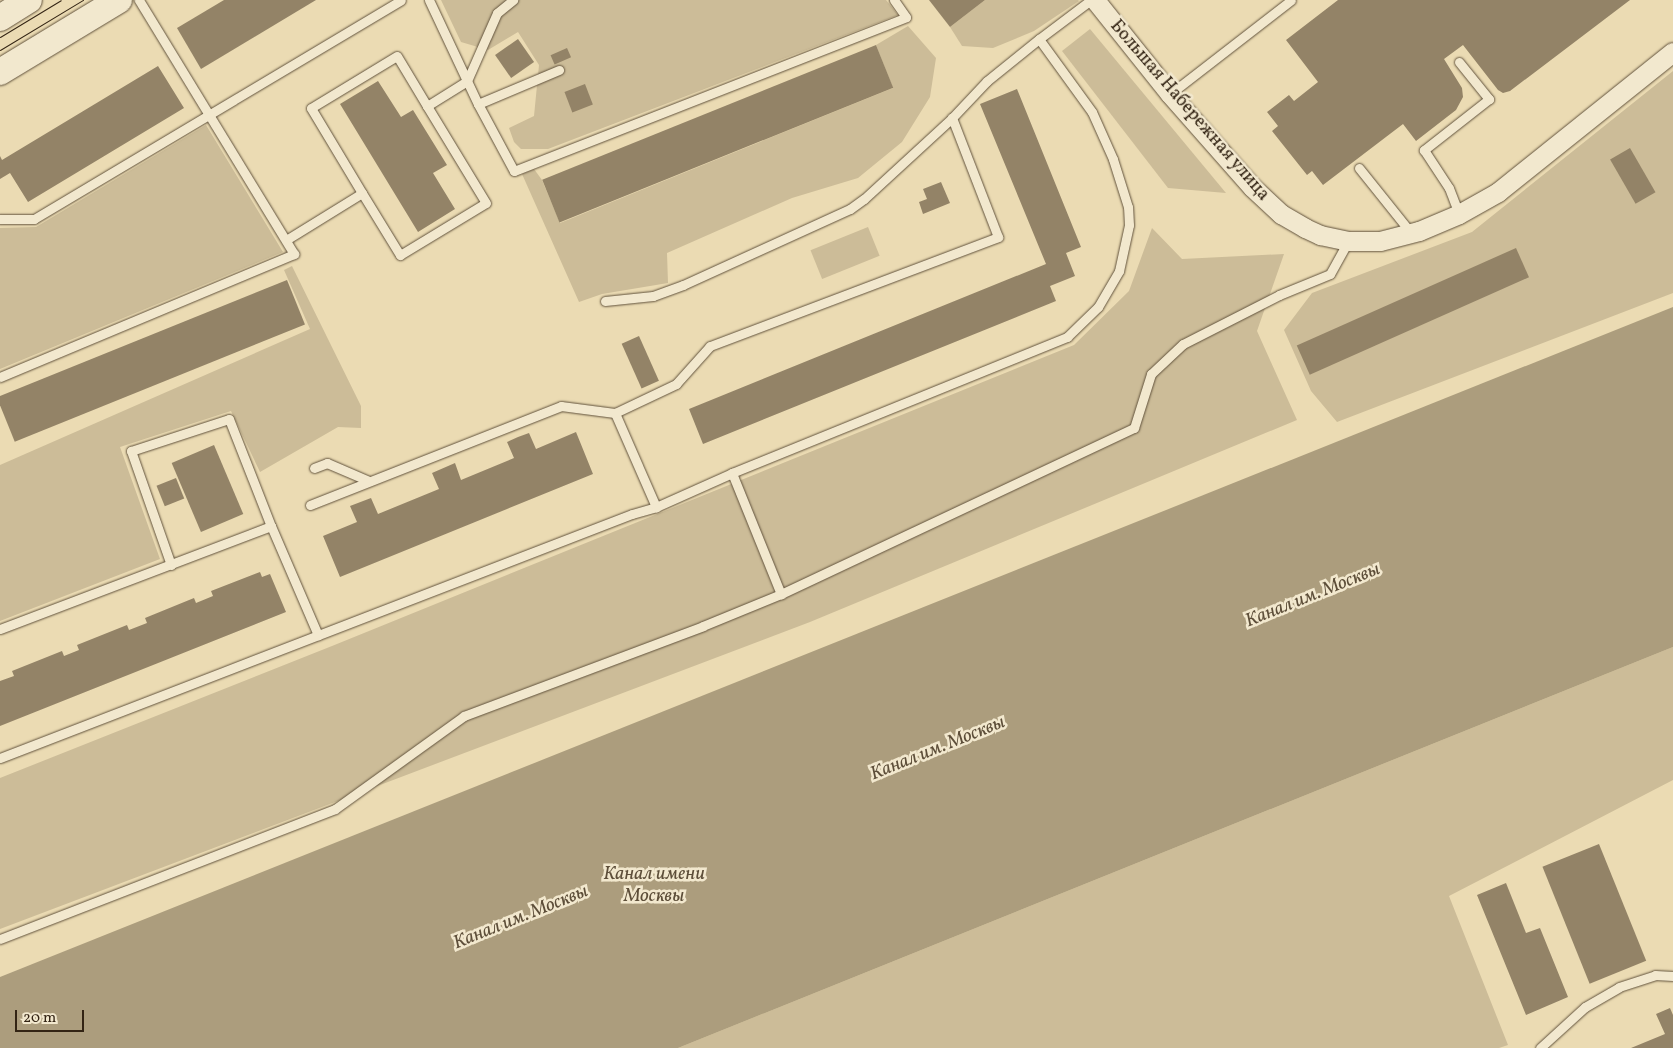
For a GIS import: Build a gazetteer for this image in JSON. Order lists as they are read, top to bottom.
{
  "streets": {
    "street": ["Большая Набережная улица"]
  },
  "water": ["Канал им. Москвы", "Канал имени Москвы"],
  "scale_bar": "20 m"
}
